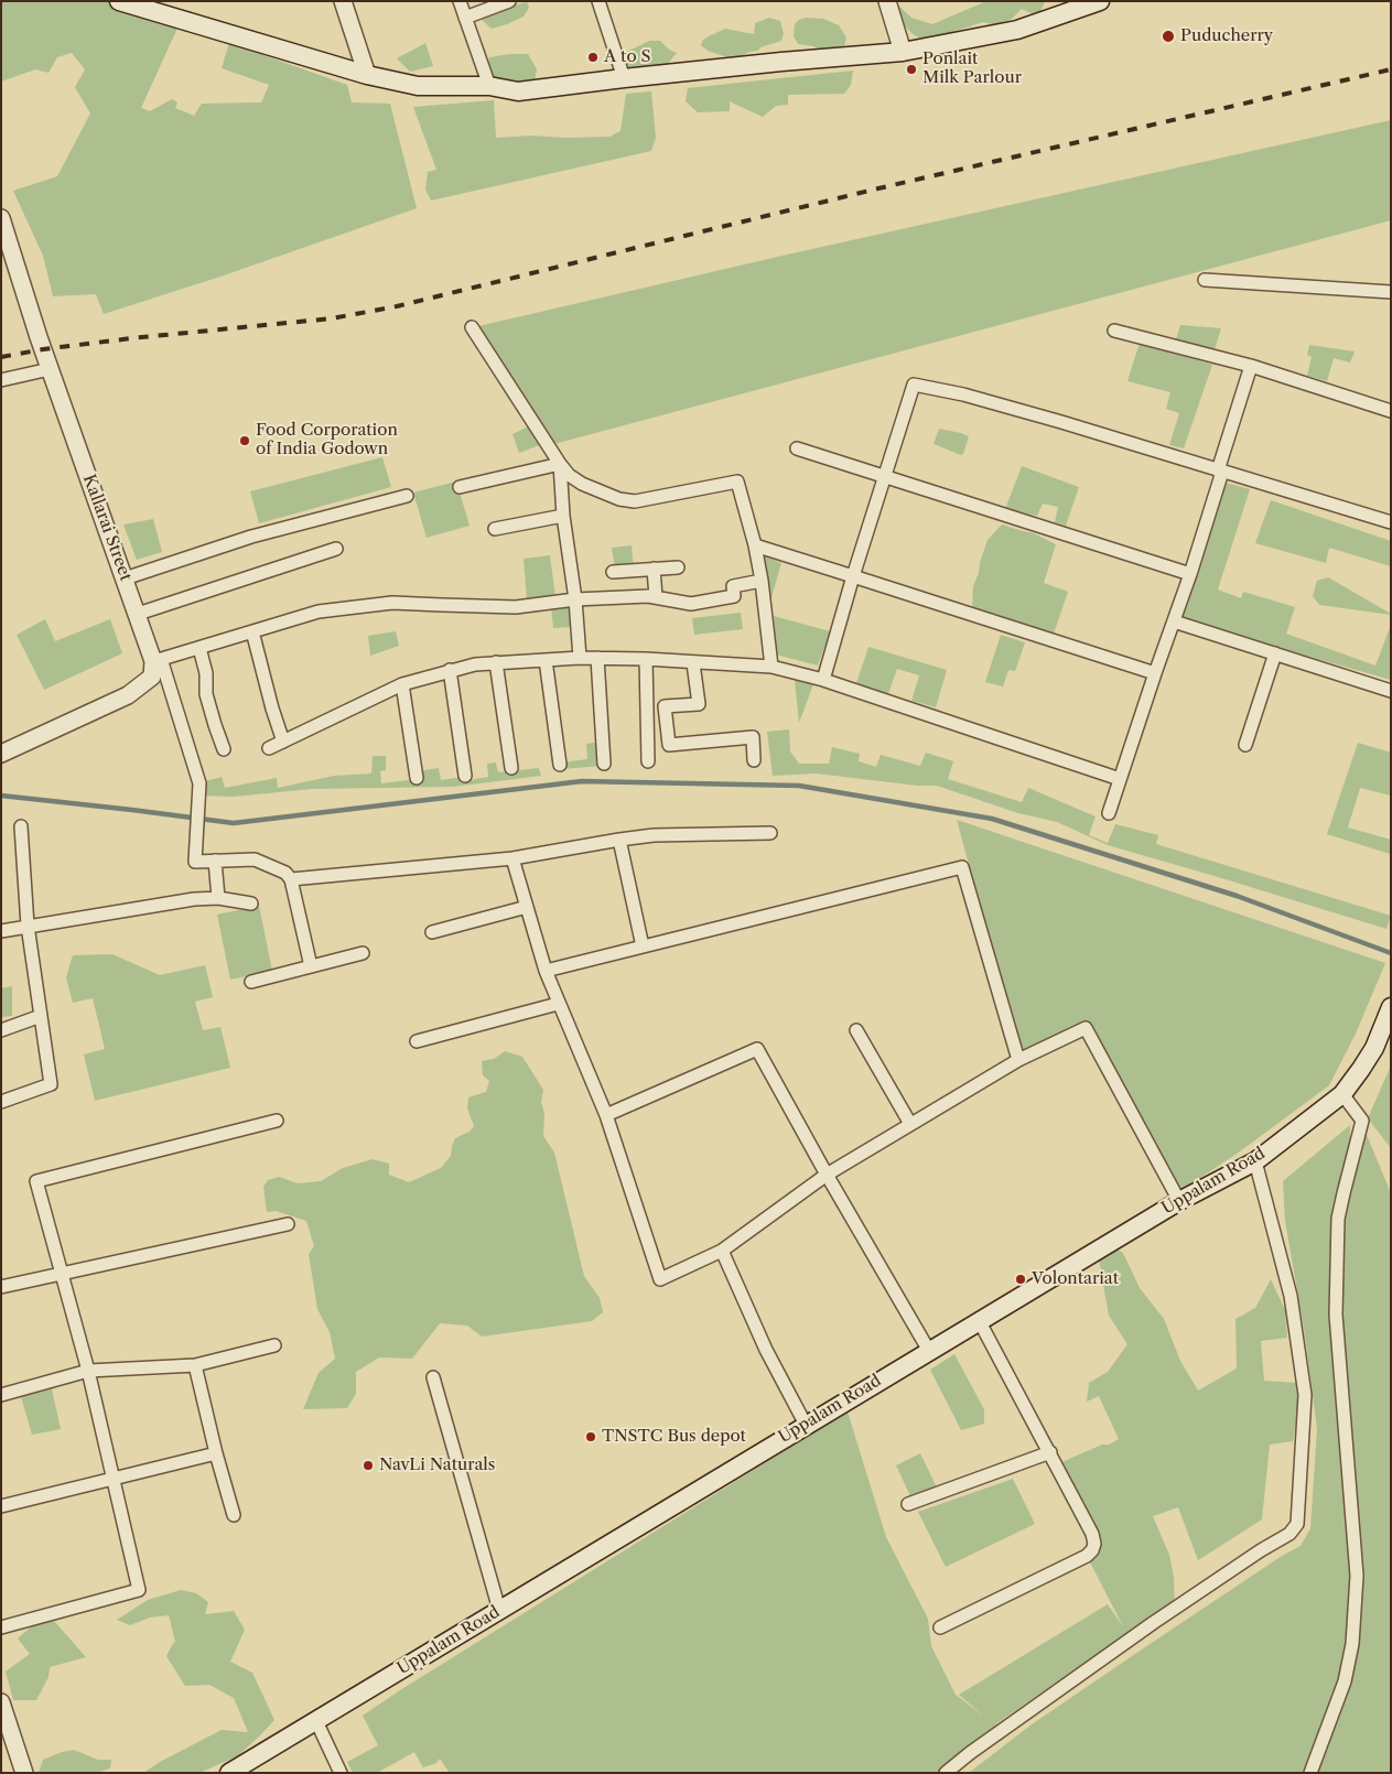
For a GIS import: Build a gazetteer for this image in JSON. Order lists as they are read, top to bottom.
{
  "streets": {
    "main road": ["Uppalam Road"],
    "street": ["Kallarai Street"]
  },
  "places": [
    "Puducherry",
    "A to S",
    "Ponlait Milk Parlour",
    "Food Corporation of India Godown",
    "Volontariat",
    "TNSTC Bus depot",
    "NavLi Naturals"
  ]
}
